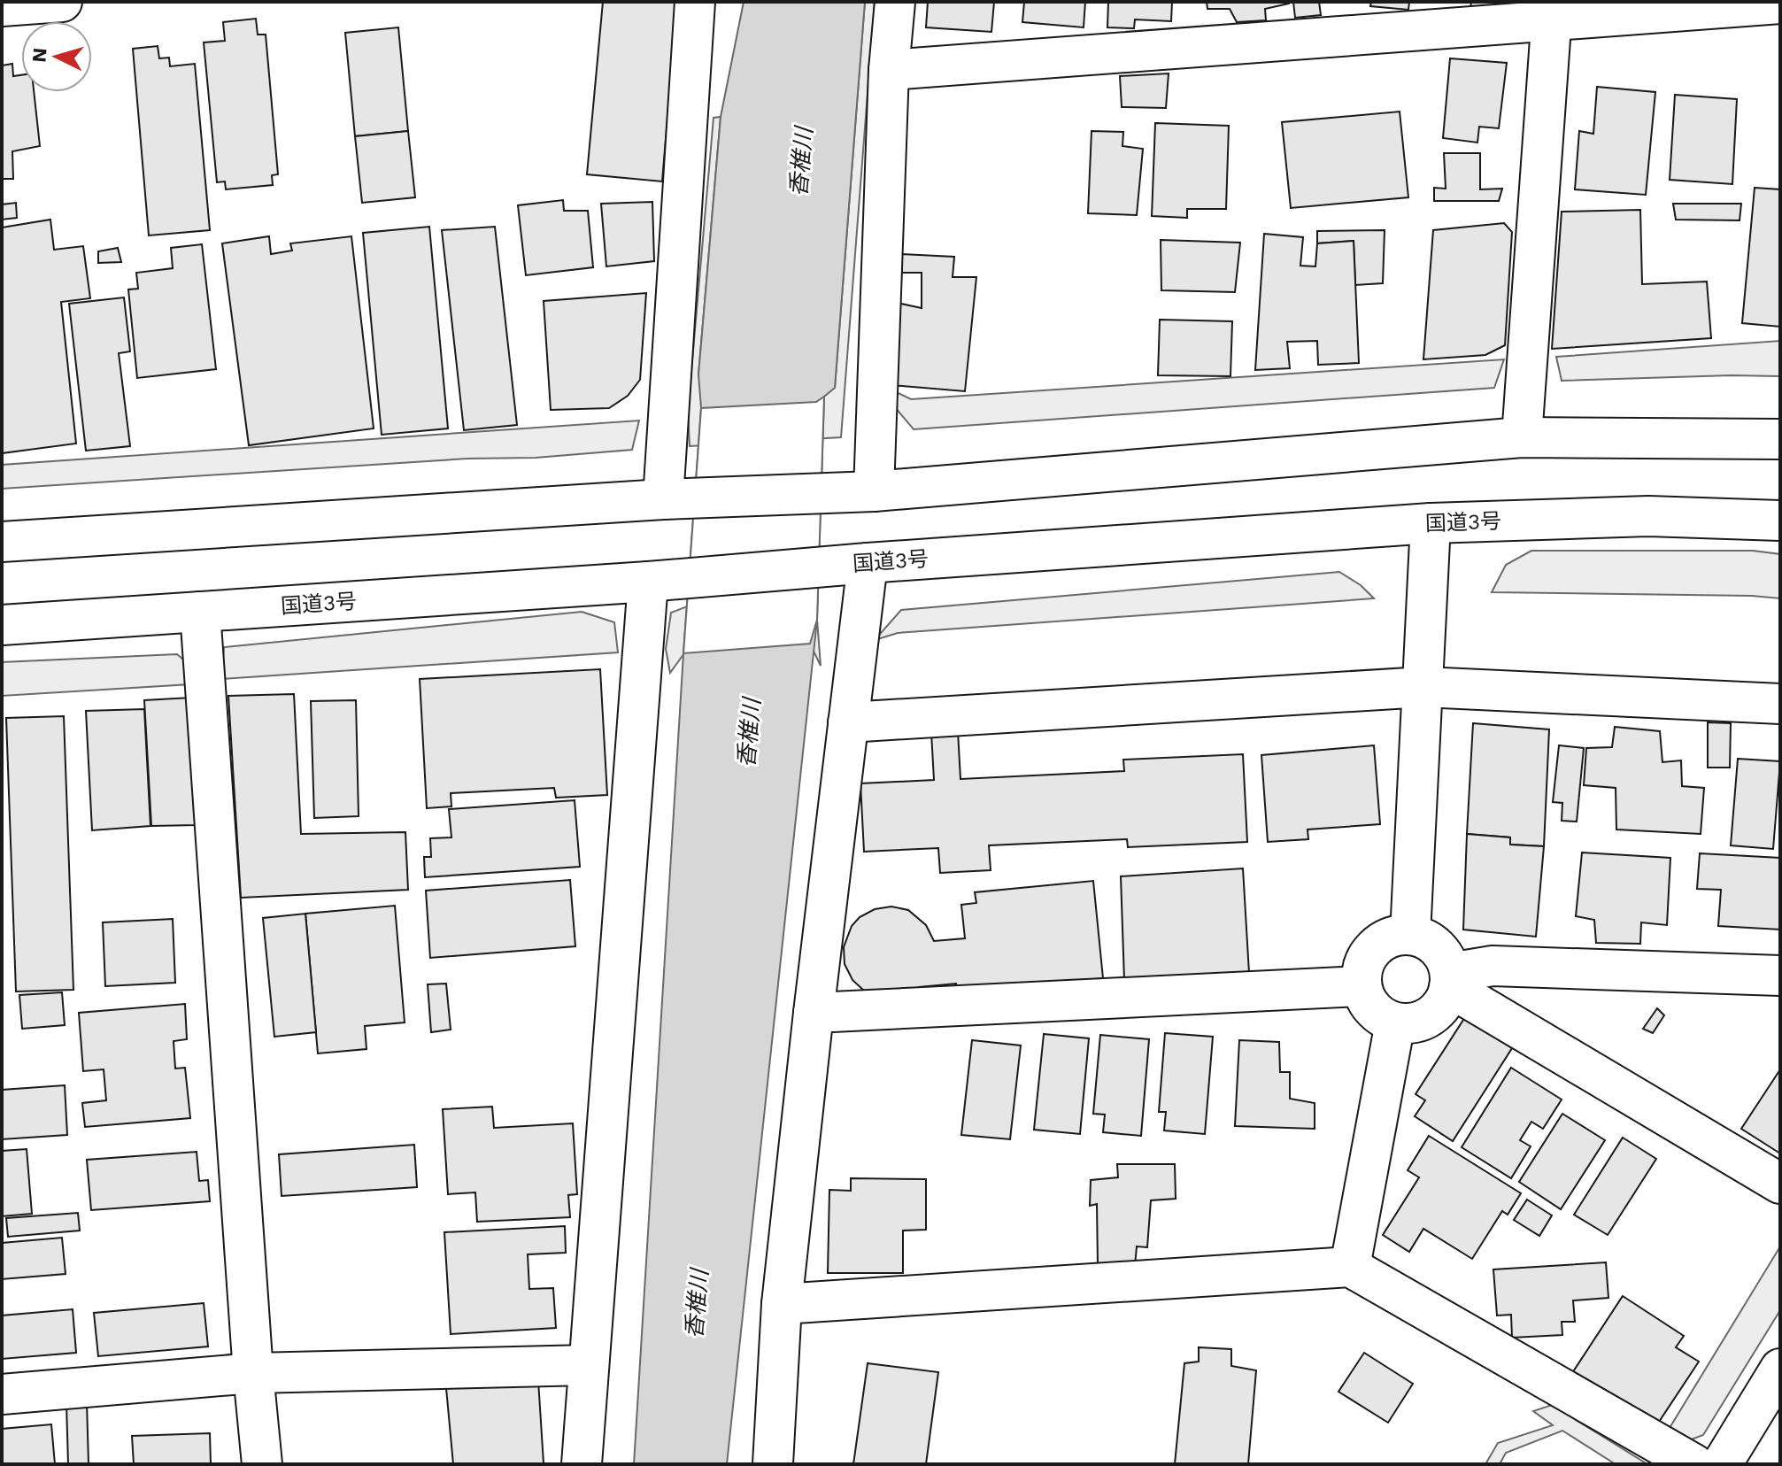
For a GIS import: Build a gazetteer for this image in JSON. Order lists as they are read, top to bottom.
{
  "streets": {
    "main road": ["国道3号"]
  },
  "water": ["香椎川"],
  "north": "left"
}
